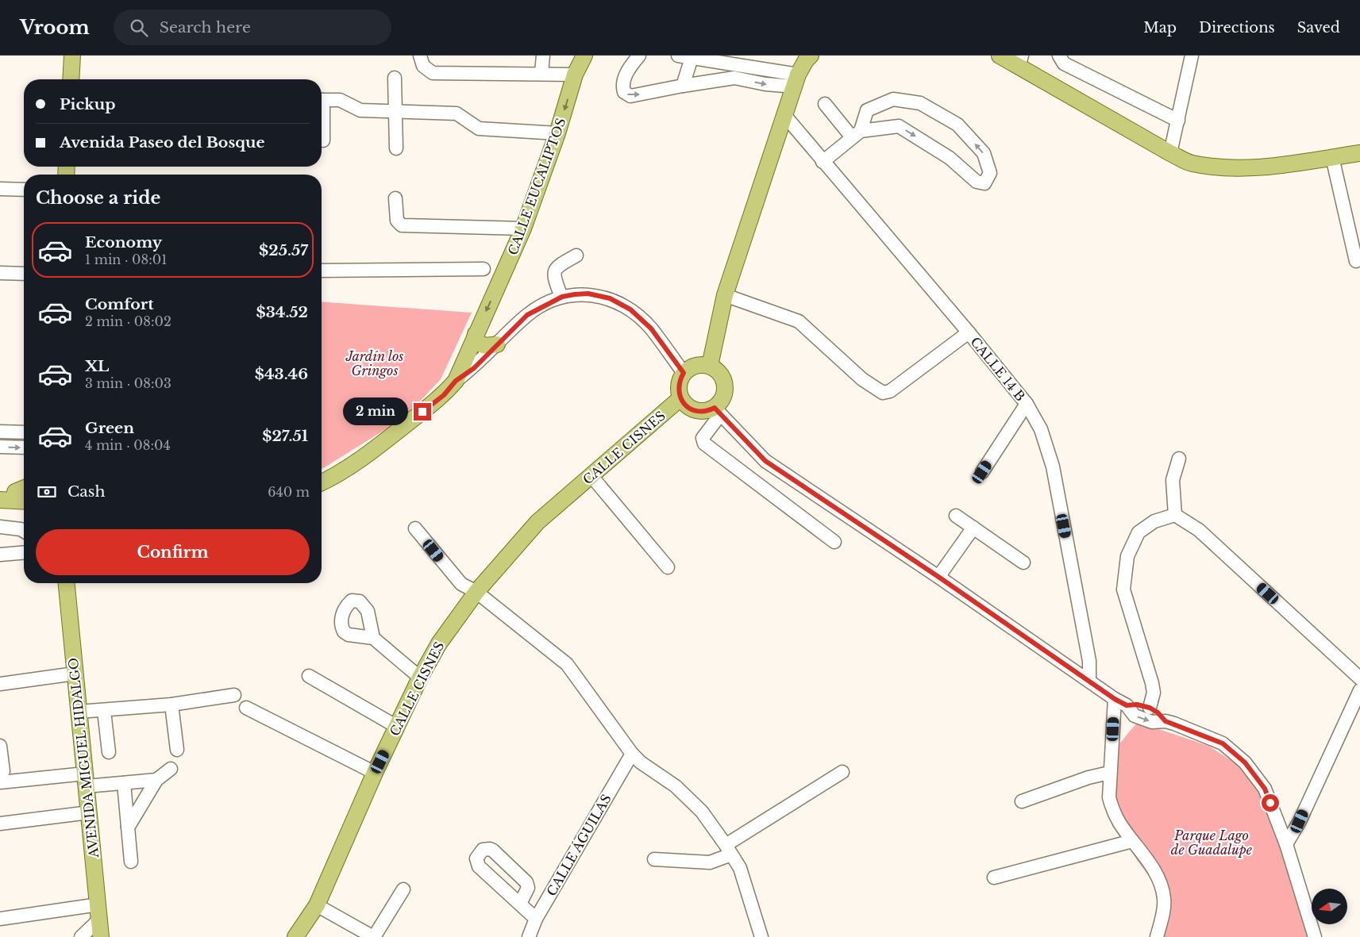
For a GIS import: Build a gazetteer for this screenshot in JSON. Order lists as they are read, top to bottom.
{
  "streets": {
    "main road": ["CALLE EUCALIPTOS", "CALLE CISNES", "AVENIDA MIGUEL HIDALGO"],
    "street": ["CALLE 14 B", "CALLE ÁGUILAS"]
  },
  "parks": ["Jardín los Gringos", "Parque Lago de Guadalupe"],
  "north": "left",
  "page": {
    "header": "Vroom",
    "search": "Search here",
    "nav": ["Map", "Directions", "Saved"],
    "banner": ["Pickup", "Avenida Paseo del Bosque"],
    "heading": "Choose a ride",
    "list": [
      {
        "name": "Economy",
        "note": "1 min · 08:01",
        "value": "$25.57"
      },
      {
        "name": "Comfort",
        "note": "2 min · 08:02",
        "value": "$34.52"
      },
      {
        "name": "XL",
        "note": "3 min · 08:03",
        "value": "$43.46"
      },
      {
        "name": "Green",
        "note": "4 min · 08:04",
        "value": "$27.51"
      }
    ],
    "bubble": "2 min",
    "pay": ["Cash", "640 m"],
    "buttons": "Confirm"
  }
}
